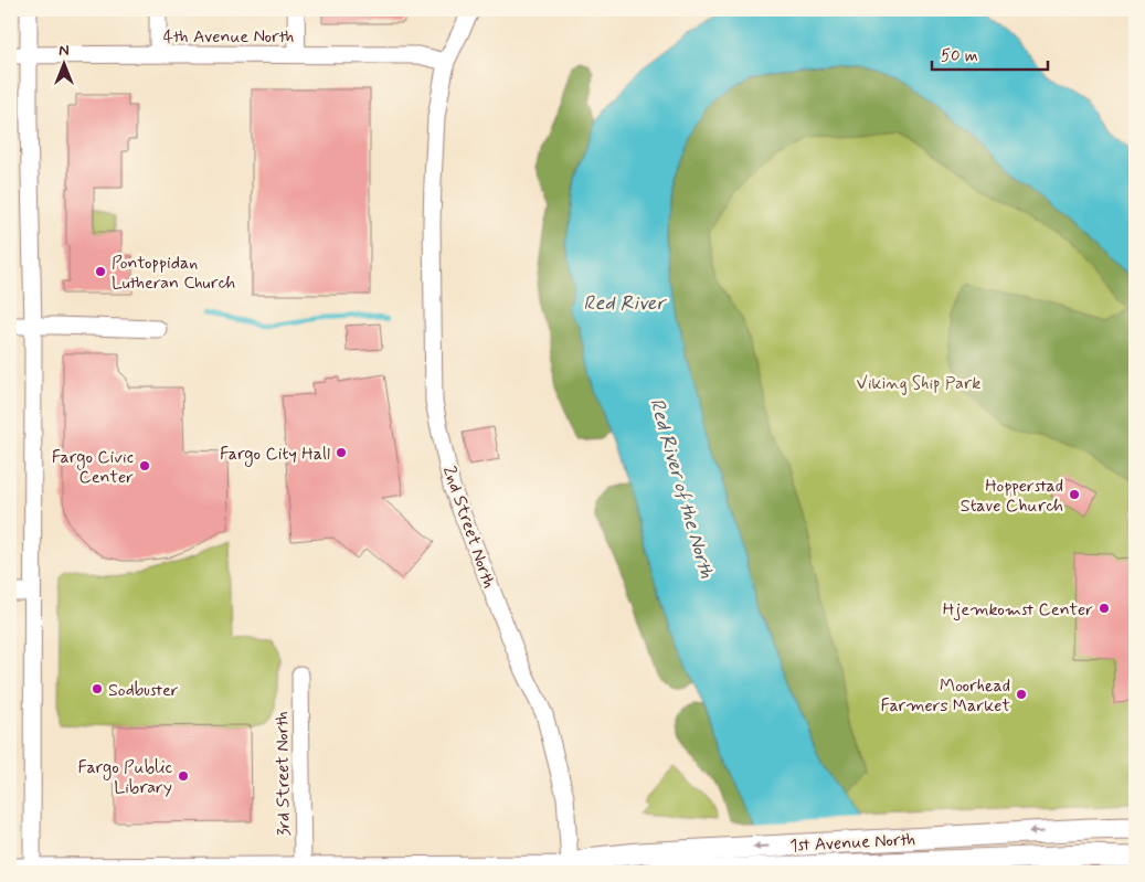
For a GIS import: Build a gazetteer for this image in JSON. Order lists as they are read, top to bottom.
{
  "streets": {
    "main road": ["1st Avenue North"],
    "street": ["4th Avenue North", "2nd Street North", "3rd Street North"]
  },
  "crossings": [
    ["4th Avenue North", "2nd Street North"],
    ["2nd Street North", "1st Avenue North"],
    ["3rd Street North", "1st Avenue North"]
  ],
  "water": ["Red River", "Red River of the North"],
  "parks": ["Viking Ship Park"],
  "places": [
    "Pontoppidan Lutheran Church",
    "Fargo City Hall",
    "Fargo Civic Center",
    "Hopperstad Stave Church",
    "Hjemkomst Center",
    "Sodbuster",
    "Moorhead Farmers Market",
    "Fargo Public Library"
  ],
  "scale_bar": "50 m",
  "north": "top"
}
